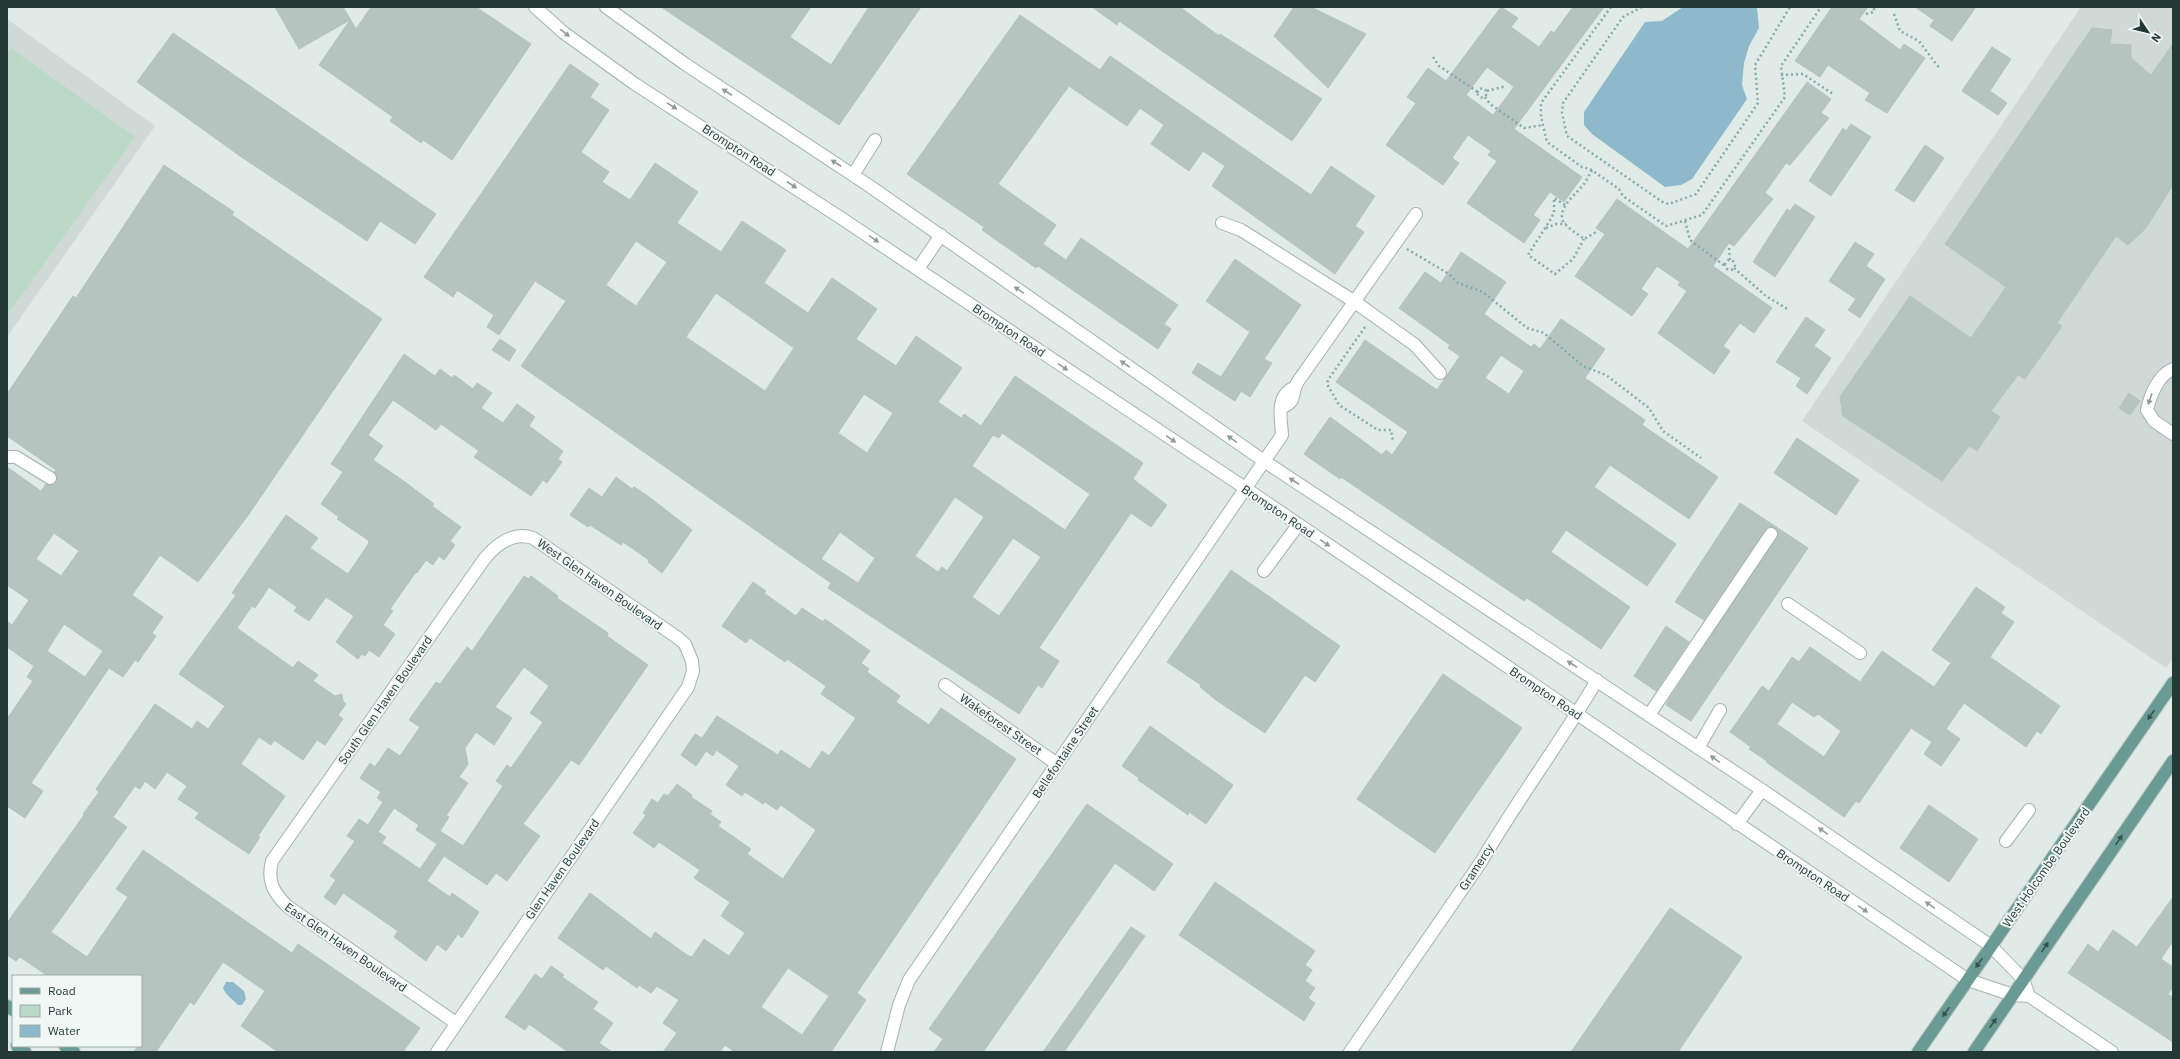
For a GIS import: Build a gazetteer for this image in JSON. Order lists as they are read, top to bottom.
{
  "streets": {
    "main road": ["West Holcombe Boulevard"],
    "street": [
      "Brompton Road",
      "West Glen Haven Boulevard",
      "South Glen Haven Boulevard",
      "Wakeforest Street",
      "Bellefontaine Street",
      "Gramercy",
      "Glen Haven Boulevard",
      "East Glen Haven Boulevard"
    ]
  },
  "crossings": [
    ["Brompton Road", "Bellefontaine Street"],
    ["Brompton Road", "Gramercy"],
    ["Brompton Road", "West Holcombe Boulevard"],
    ["West Glen Haven Boulevard", "South Glen Haven Boulevard"],
    ["West Glen Haven Boulevard", "Glen Haven Boulevard"],
    ["South Glen Haven Boulevard", "East Glen Haven Boulevard"],
    ["Wakeforest Street", "Bellefontaine Street"],
    ["Glen Haven Boulevard", "East Glen Haven Boulevard"]
  ],
  "legend": ["Road", "Park", "Water"],
  "north": "bottom right"
}
